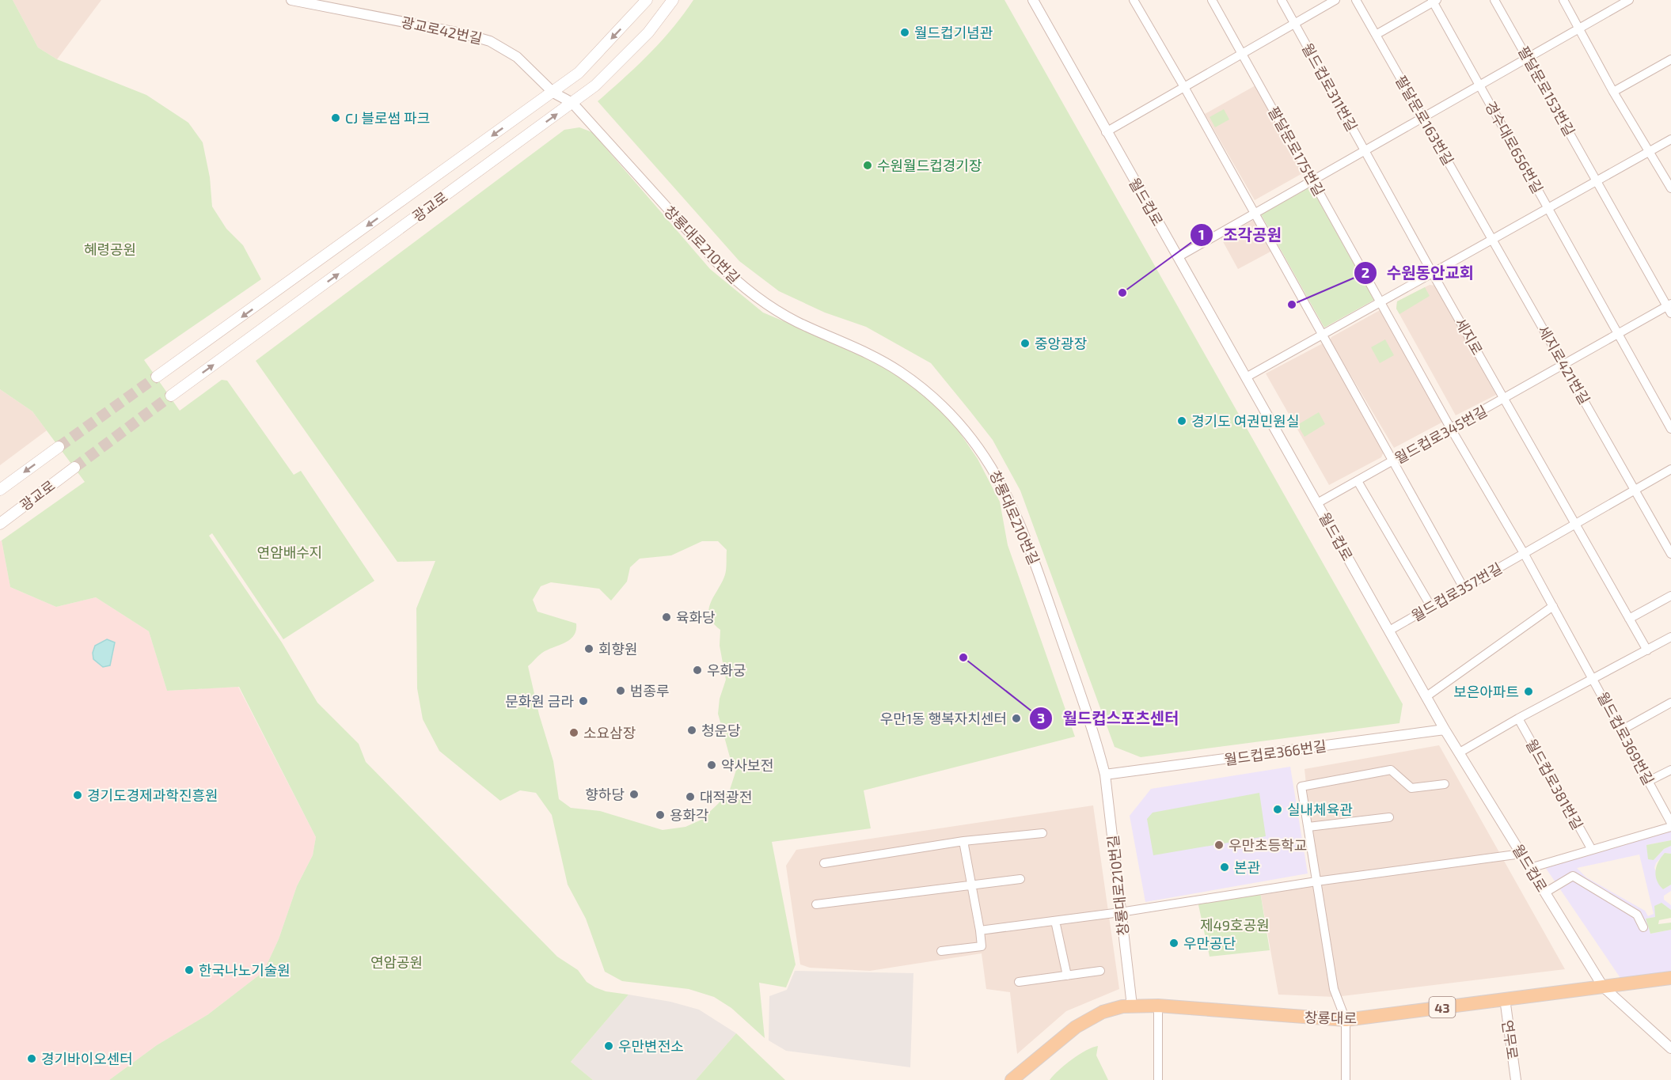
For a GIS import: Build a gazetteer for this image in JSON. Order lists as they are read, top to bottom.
{
  "streets": {
    "main road": ["광교로", "43", "창룡대로"],
    "street": [
      "광교로42번길",
      "월드컵로311번길",
      "팔달문로153번길",
      "팔달문로163번길",
      "경수대로656번길",
      "팔달문로175번길",
      "월드컵로",
      "창룡대로210번길",
      "세지로",
      "세지로421번길",
      "월드컵로345번길",
      "월드컵로357번길",
      "월드컵로369번길",
      "월드컵로366번길",
      "월드컵로381번길",
      "연무로"
    ]
  },
  "crossings": [
    ["광교로42번길", "광교로"],
    ["광교로42번길", "창룡대로210번길"],
    ["월드컵로311번길", "경수대로656번길"],
    ["월드컵로311번길", "세지로"],
    ["팔달문로153번길", "경수대로656번길"],
    ["팔달문로163번길", "경수대로656번길"],
    ["팔달문로163번길", "세지로421번길"],
    ["경수대로656번길", "팔달문로175번길"],
    ["경수대로656번길", "월드컵로"],
    ["월드컵로", "월드컵로345번길"],
    ["월드컵로", "월드컵로357번길"],
    ["월드컵로", "월드컵로369번길"],
    ["월드컵로", "월드컵로366번길"],
    ["월드컵로", "창룡대로"],
    ["광교로", "창룡대로210번길"],
    ["창룡대로210번길", "월드컵로366번길"],
    ["창룡대로210번길", "창룡대로"],
    ["세지로", "월드컵로345번길"],
    ["세지로421번길", "월드컵로345번길"],
    ["세지로421번길", "월드컵로357번길"],
    ["월드컵로357번길", "월드컵로369번길"],
    ["월드컵로369번길", "월드컵로381번길"],
    ["창룡대로", "연무로"]
  ],
  "parks": [
    "혜령공원",
    "연암배수지",
    "제49호공원",
    "연암공원"
  ],
  "places": [
    "월드컵기념관",
    "CJ 블로썸 파크",
    "수원월드컵경기장",
    "조각공원",
    "수원동안교회",
    "중앙광장",
    "경기도 여권민원실",
    "육화당",
    "회향원",
    "월드컵스포츠센터",
    "우화궁",
    "범종루",
    "보은아파트",
    "문화원 금라",
    "우만1동 행복자치센터",
    "청운당",
    "소요삼장",
    "약사보전",
    "향하당",
    "경기도경제과학진흥원",
    "대적광전",
    "실내체육관",
    "용화각",
    "우만초등학교",
    "본관",
    "우만공단",
    "한국나노기술원",
    "우만변전소",
    "경기바이오센터"
  ]
}
